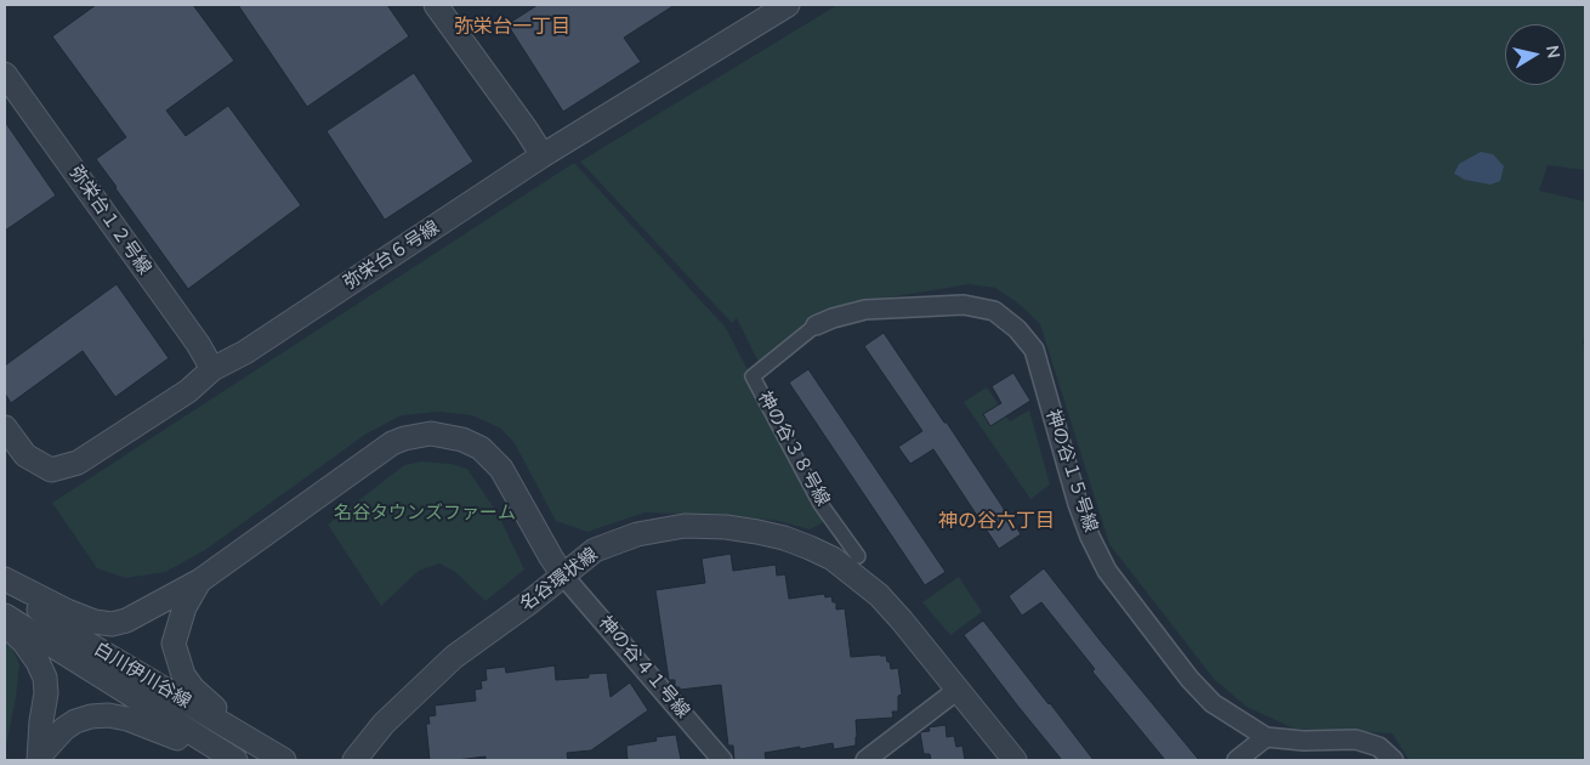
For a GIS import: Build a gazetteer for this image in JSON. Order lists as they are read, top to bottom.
{
  "streets": {
    "street": [
      "弥栄台１２号線",
      "弥栄台６号線",
      "神の谷３８号線",
      "神の谷１５号線",
      "名谷環状線",
      "神の谷４１号線",
      "白川伊川谷線"
    ]
  },
  "crossings": [
    ["弥栄台１２号線", "弥栄台６号線"],
    ["神の谷３８号線", "神の谷１５号線"],
    ["名谷環状線", "神の谷４１号線"]
  ],
  "districts": ["弥栄台一丁目", "神の谷六丁目"],
  "parks": ["名谷タウンズファーム"],
  "north": "right"
}
